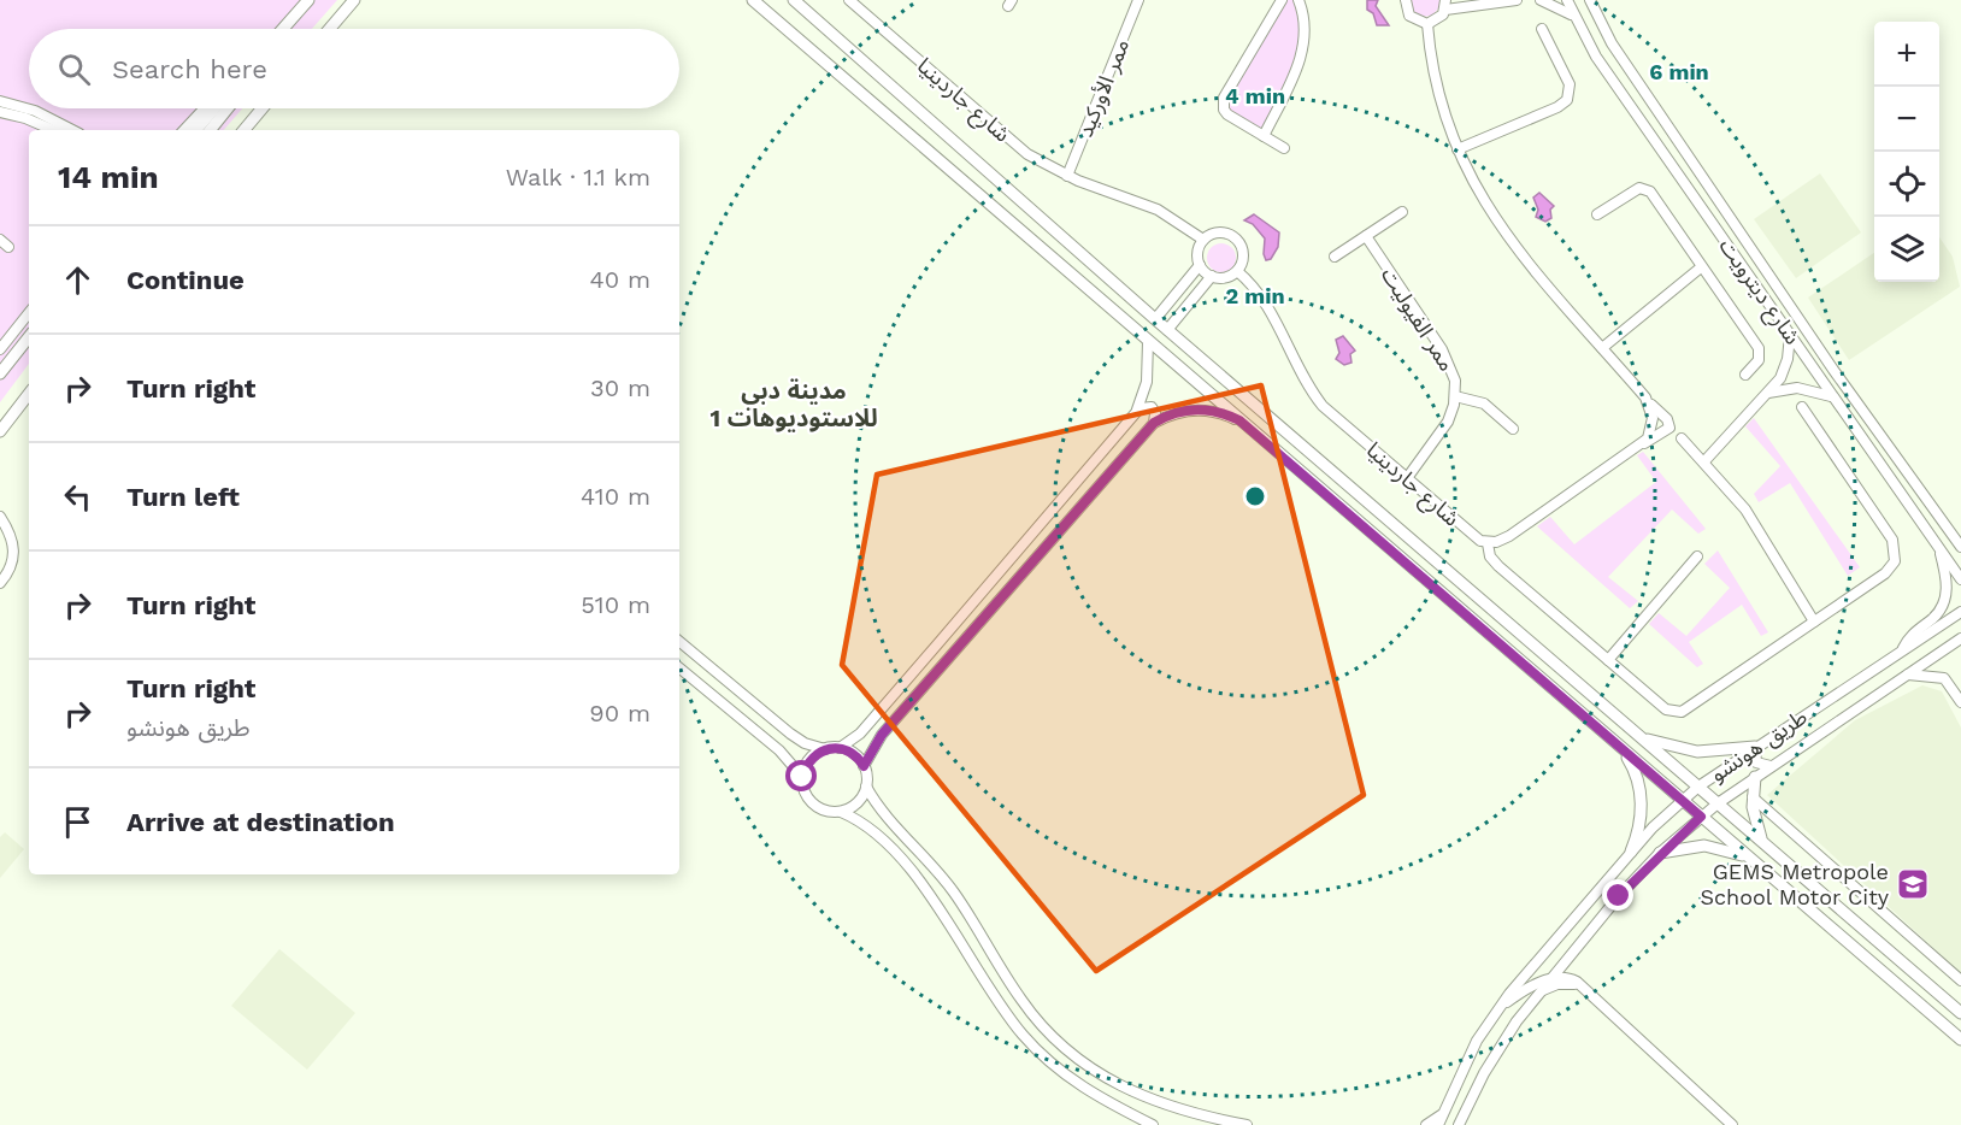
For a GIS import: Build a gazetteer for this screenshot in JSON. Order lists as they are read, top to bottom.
{
  "streets": {
    "street": [
      "ممر الأوركيد",
      "شارع جاردينيا",
      "شارع ديترويت",
      "ممر الفيوليت",
      "طريق هونشو"
    ]
  },
  "crossings": [
    ["ممر الأوركيد", "شارع جاردينيا"],
    ["شارع جاردينيا", "ممر الفيوليت"]
  ],
  "districts": ["مدينة دبي للاستوديوهات 1"],
  "places": {
    "school or university": ["GEMS Metropole School Motor City"]
  },
  "page": {
    "map_buttons": ["+", "−"],
    "search": "Search here",
    "heading": ["14 min", "Walk · 1.1 km"],
    "list": [
      ["Continue", "40 m"],
      ["Turn right", "30 m"],
      ["Turn left", "410 m"],
      ["Turn right", "510 m"],
      ["Turn right", "طريق هونشو", "90 m"],
      "Arrive at destination"
    ]
  },
  "rings": ["6 min", "4 min", "2 min"]
}
